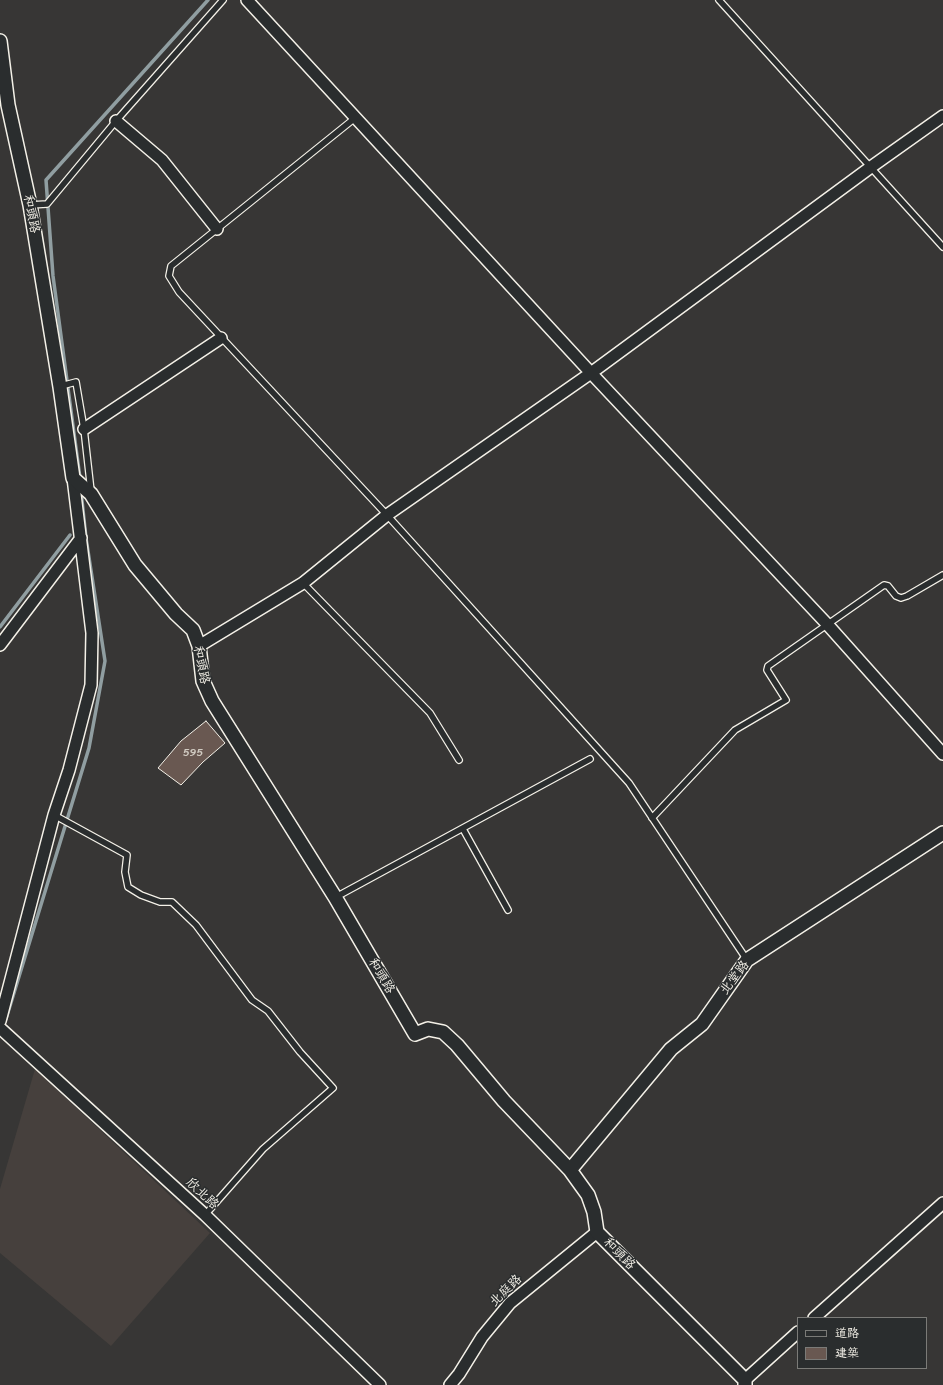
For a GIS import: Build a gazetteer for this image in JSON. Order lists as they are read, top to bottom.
{
  "streets": {
    "street": [
      "和頭路",
      "北堂路",
      "欣北路",
      "北庭路"
    ]
  },
  "crossings": [
    ["和頭路", "北堂路"],
    ["和頭路", "北庭路"]
  ],
  "house_numbers": ["595"],
  "legend": ["道路", "建築"]
}
